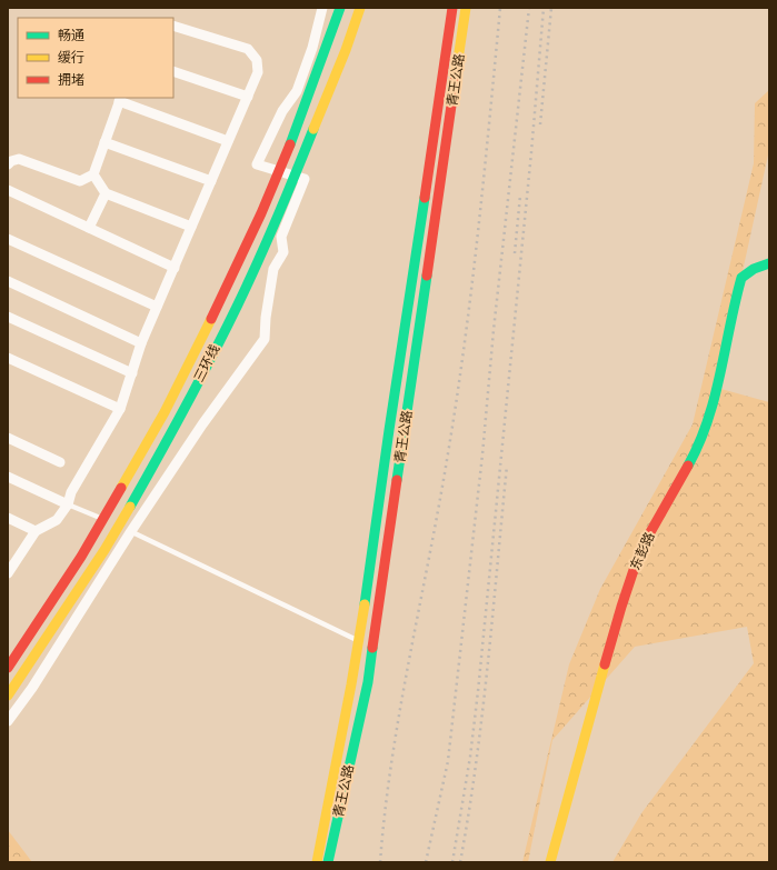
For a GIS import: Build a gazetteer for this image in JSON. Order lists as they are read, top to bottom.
{
  "streets": {
    "main road": ["青王公路", "三环线", "东彭路"]
  },
  "legend": ["畅通", "缓行", "拥堵"]
}
